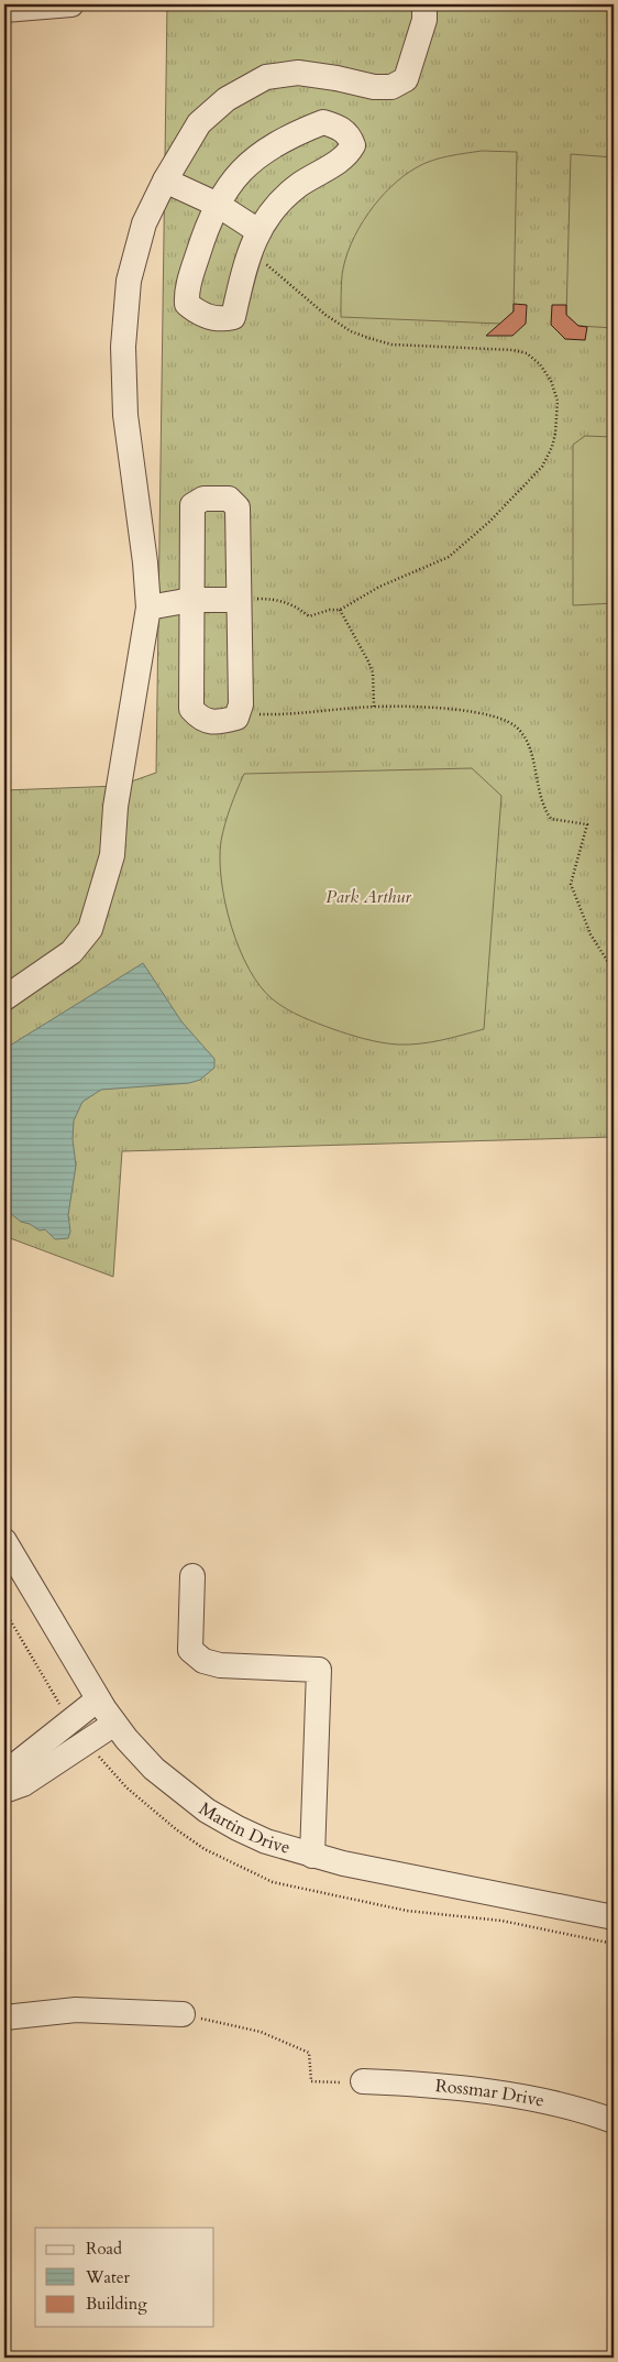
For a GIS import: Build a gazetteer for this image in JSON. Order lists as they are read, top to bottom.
{
  "streets": {
    "street": ["Martin Drive", "Rossmar Drive"]
  },
  "parks": ["Park Arthur"],
  "legend": ["Road", "Water", "Building"]
}
